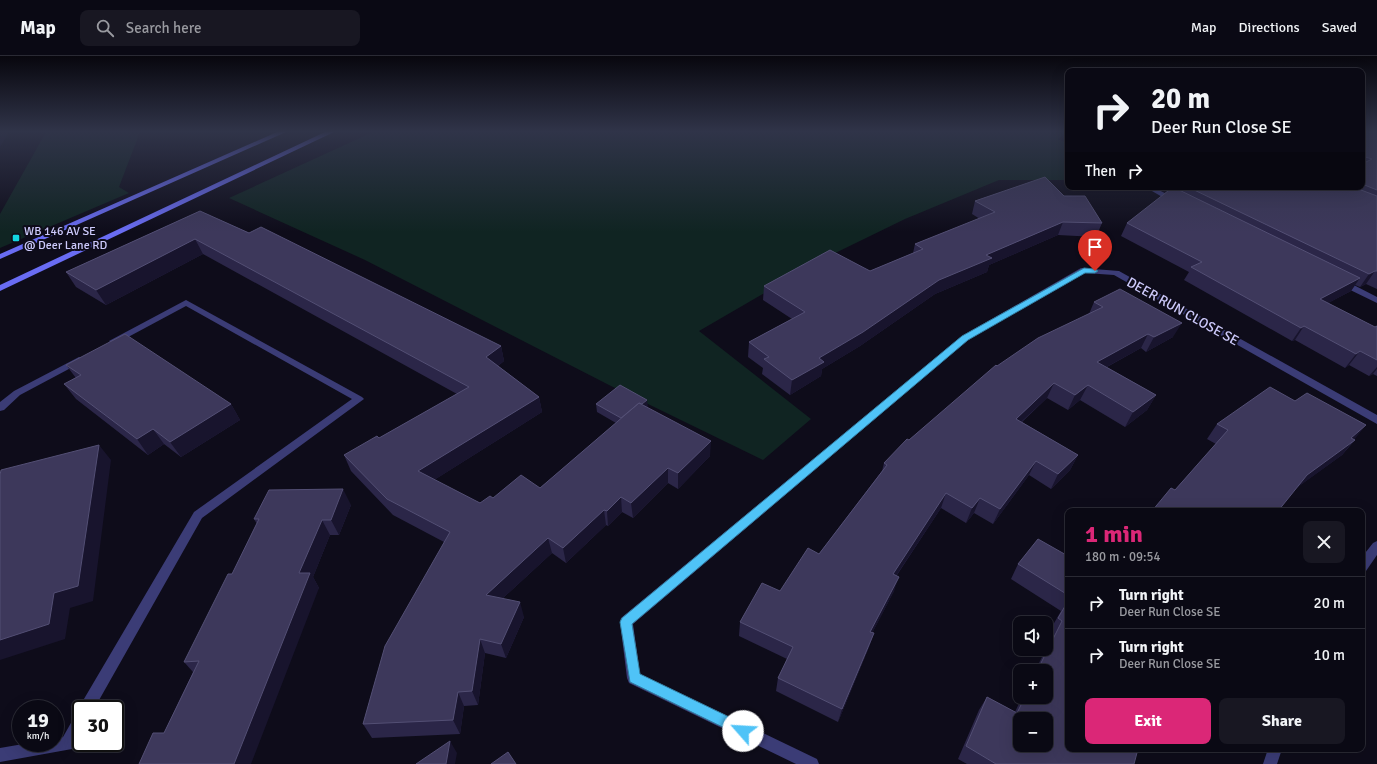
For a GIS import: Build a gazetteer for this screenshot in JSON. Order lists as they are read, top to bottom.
{
  "streets": {
    "street": ["DEER RUN CLOSE SE"]
  },
  "places": {
    "transit": ["WB 146 AV SE @ Deer Lane RD"]
  },
  "page": {
    "header": "Map",
    "search": "Search here",
    "nav": ["Map", "Directions", "Saved"],
    "turn": ["20 m", "Deer Run Close SE"],
    "then": "Then",
    "heading": ["1 min", "180 m · 09:54"],
    "list": [
      {
        "name": "Turn right",
        "note": "Deer Run Close SE",
        "value": "20 m"
      },
      {
        "name": "Turn right",
        "note": "Deer Run Close SE",
        "value": "10 m"
      }
    ],
    "map_buttons": ["+", "−"],
    "buttons": ["Exit", "Share"],
    "speed": "19 km/h",
    "limit": "30"
  }
}
